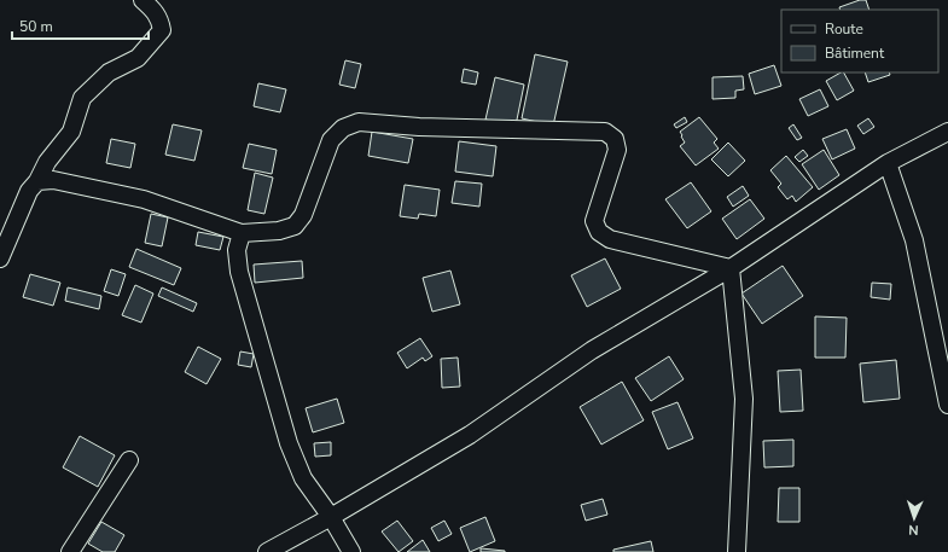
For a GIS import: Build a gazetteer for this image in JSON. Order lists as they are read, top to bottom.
{
  "legend": ["Route", "Bâtiment"],
  "scale_bar": "50 m",
  "north": "bottom"
}
